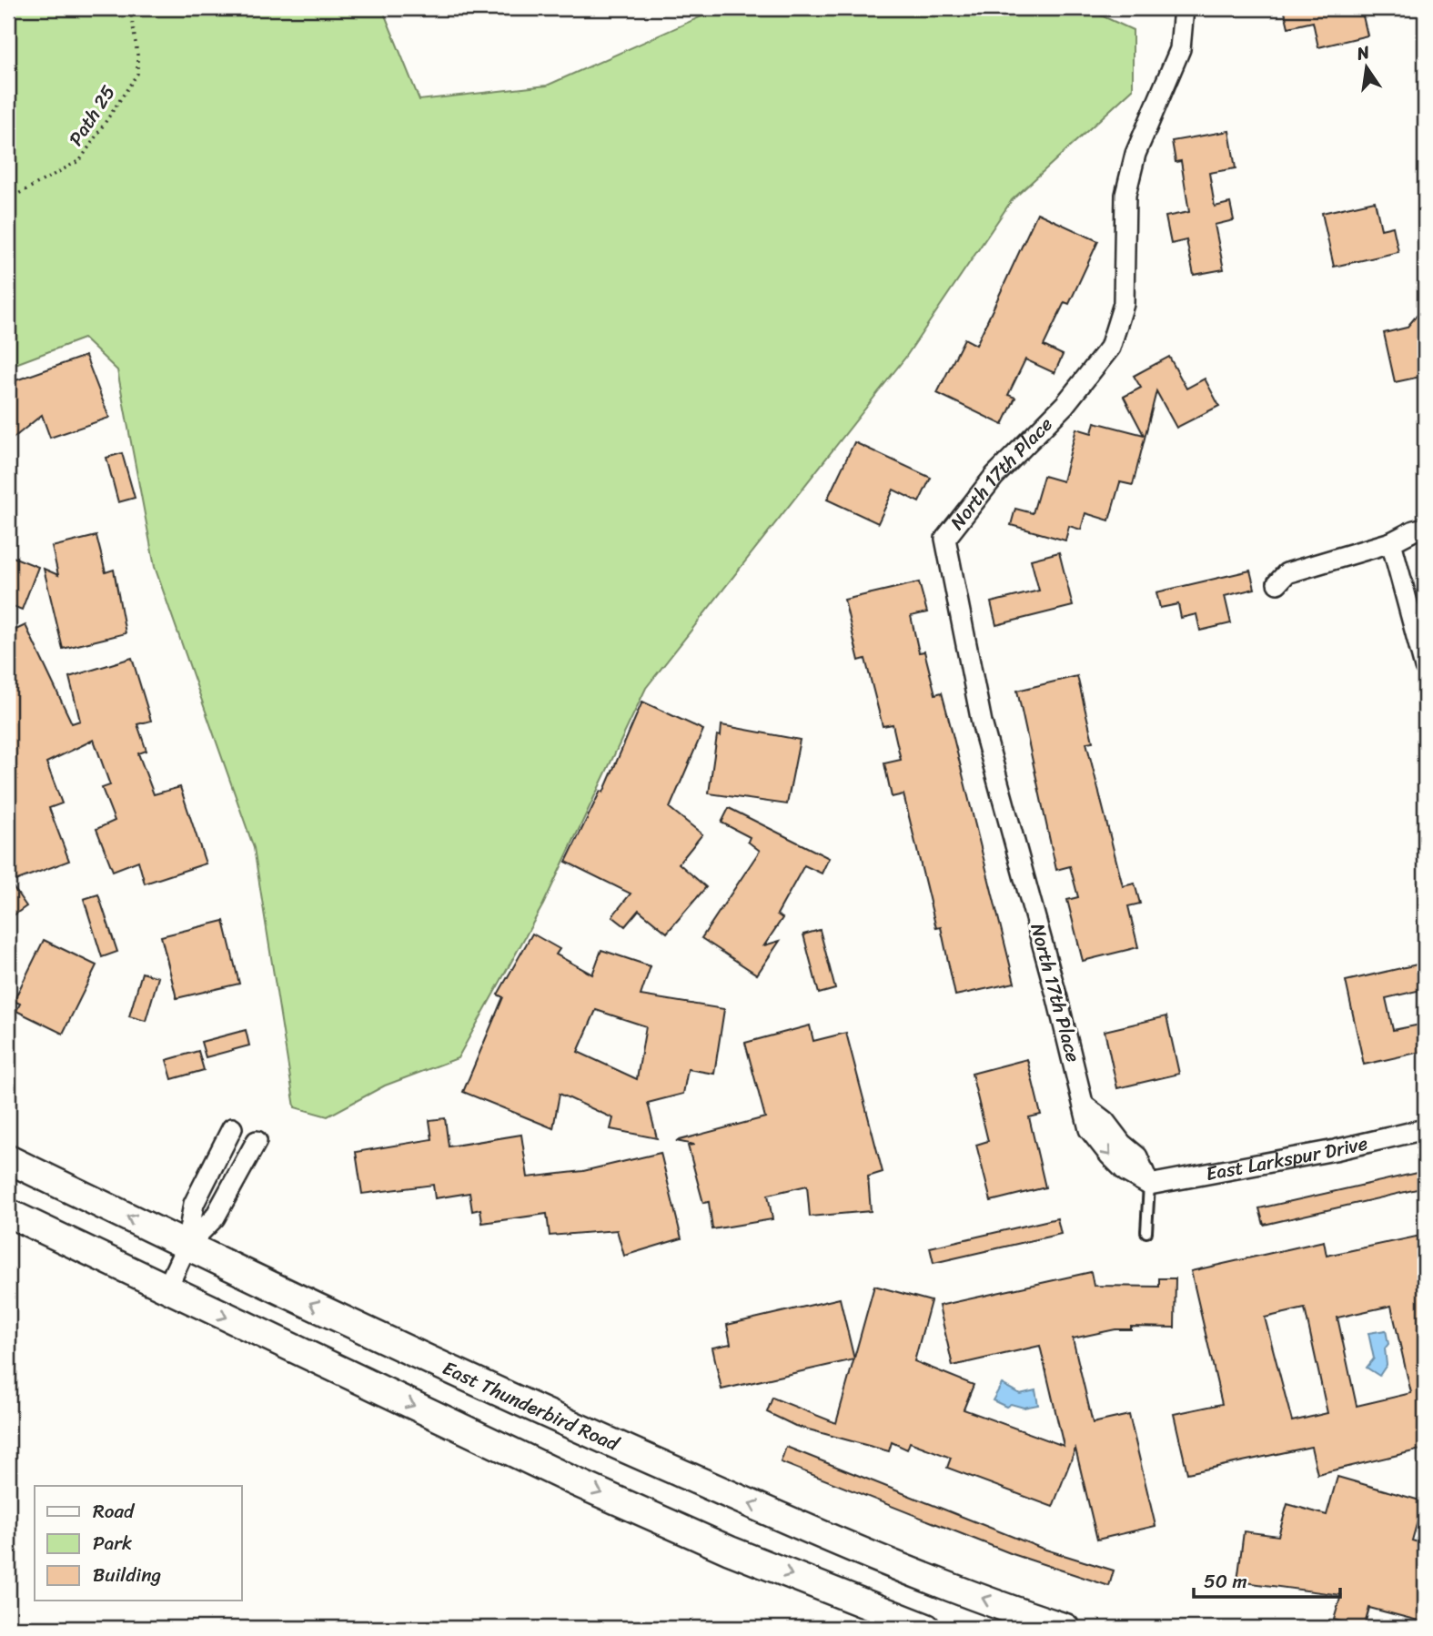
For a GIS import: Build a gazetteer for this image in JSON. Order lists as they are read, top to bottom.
{
  "streets": {
    "main road": ["East Thunderbird Road"],
    "street": ["North 17th Place", "East Larkspur Drive"],
    "path": ["Path 25"]
  },
  "crossings": [
    ["North 17th Place", "East Larkspur Drive"]
  ],
  "legend": ["Road", "Park", "Building"],
  "scale_bar": "50 m",
  "north": "top"
}
